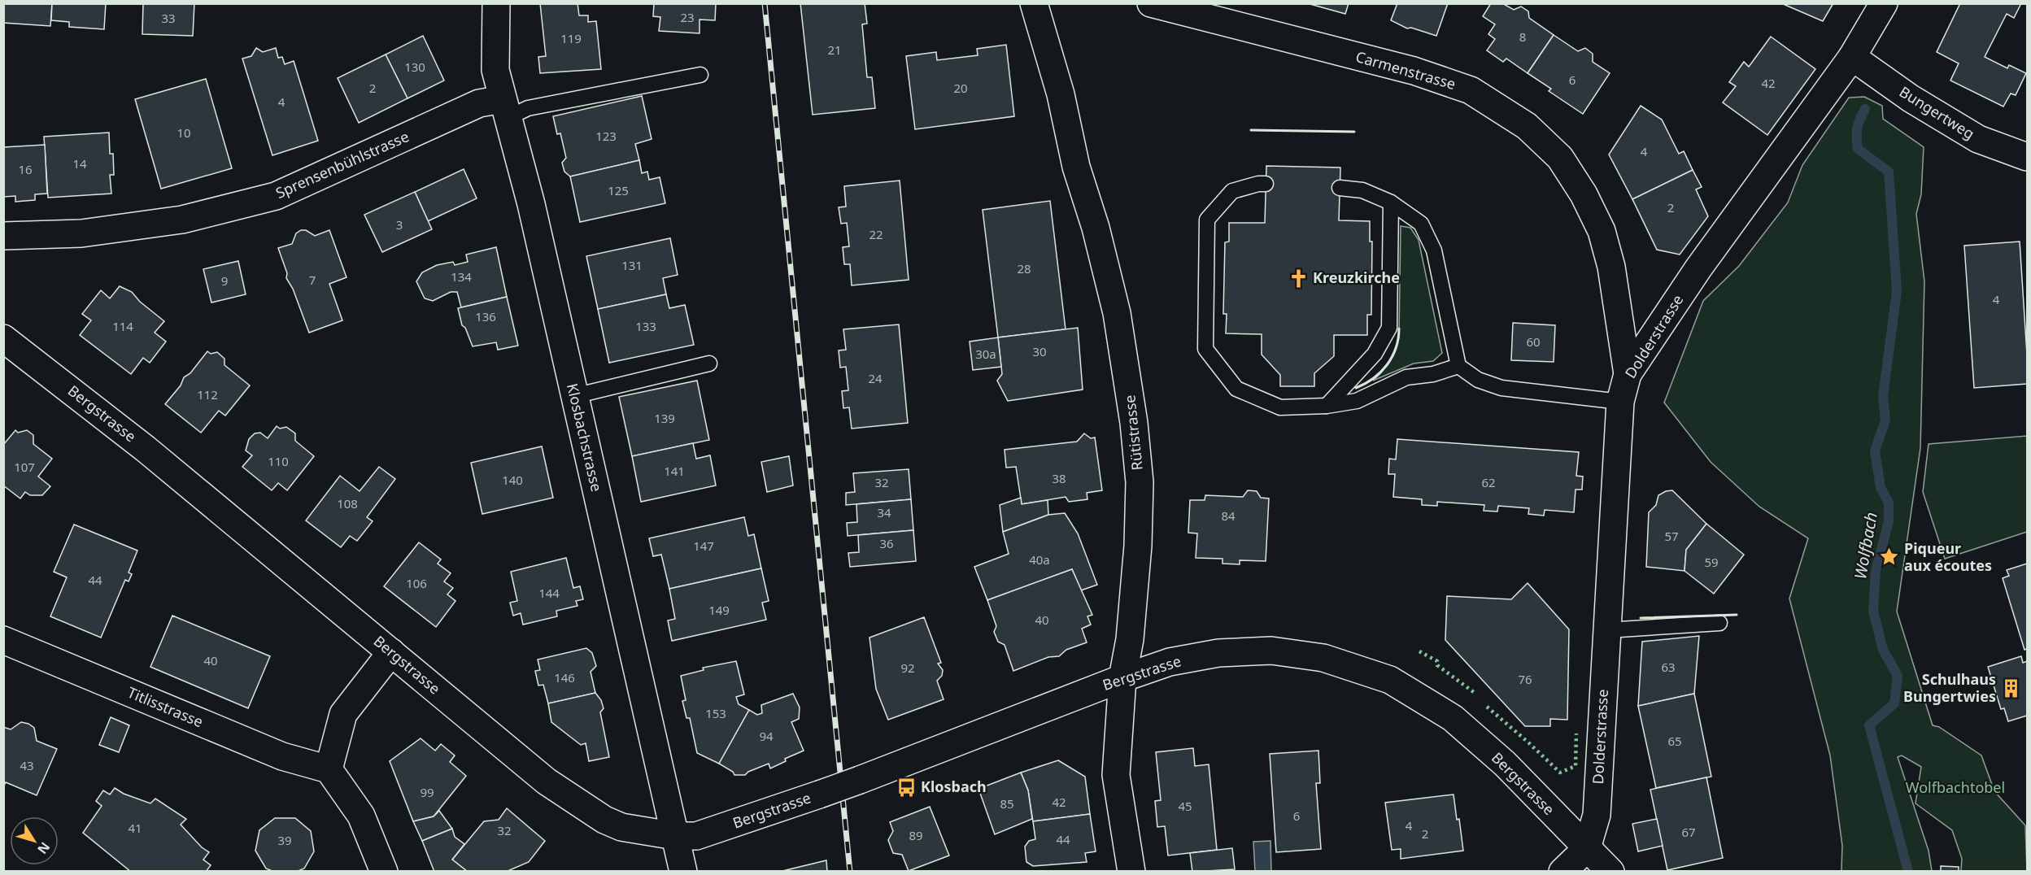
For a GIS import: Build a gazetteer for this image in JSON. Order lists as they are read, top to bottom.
{
  "streets": {
    "street": [
      "Carmenstrasse",
      "Bungertweg",
      "Sprensenbühlstrasse",
      "Dolderstrasse",
      "Bergstrasse",
      "Rütistrasse",
      "Klosbachstrasse",
      "Titlisstrasse"
    ]
  },
  "crossings": [
    ["Carmenstrasse", "Dolderstrasse"],
    ["Bungertweg", "Dolderstrasse"],
    ["Sprensenbühlstrasse", "Klosbachstrasse"],
    ["Dolderstrasse", "Bergstrasse"],
    ["Bergstrasse", "Rütistrasse"],
    ["Bergstrasse", "Klosbachstrasse"]
  ],
  "water": ["Wolfbach"],
  "parks": ["Wolfbachtobel"],
  "places": {
    "church": ["Kreuzkirche"],
    "place": ["Piqueur aux écoutes"],
    "building": ["Schulhaus Bungertwies"],
    "bus stop": ["Klosbach"]
  },
  "house_numbers": [
    "23",
    "33",
    "8",
    "119",
    "21",
    "130",
    "6",
    "42",
    "2",
    "20",
    "4",
    "10",
    "123",
    "4",
    "14",
    "16",
    "125",
    "2",
    "3",
    "22",
    "131",
    "28",
    "134",
    "7",
    "9",
    "4",
    "136",
    "114",
    "133",
    "60",
    "30",
    "30a",
    "24",
    "112",
    "139",
    "110",
    "107",
    "141",
    "38",
    "140",
    "32",
    "62",
    "108",
    "34",
    "84",
    "57",
    "36",
    "147",
    "40a",
    "59",
    "44",
    "106",
    "144",
    "149",
    "40",
    "40",
    "63",
    "92",
    "146",
    "76",
    "153",
    "94",
    "65",
    "43",
    "99",
    "42",
    "85",
    "45",
    "6",
    "4",
    "41",
    "32",
    "67",
    "2",
    "89",
    "44",
    "39"
  ],
  "north": "bottom right"
}
